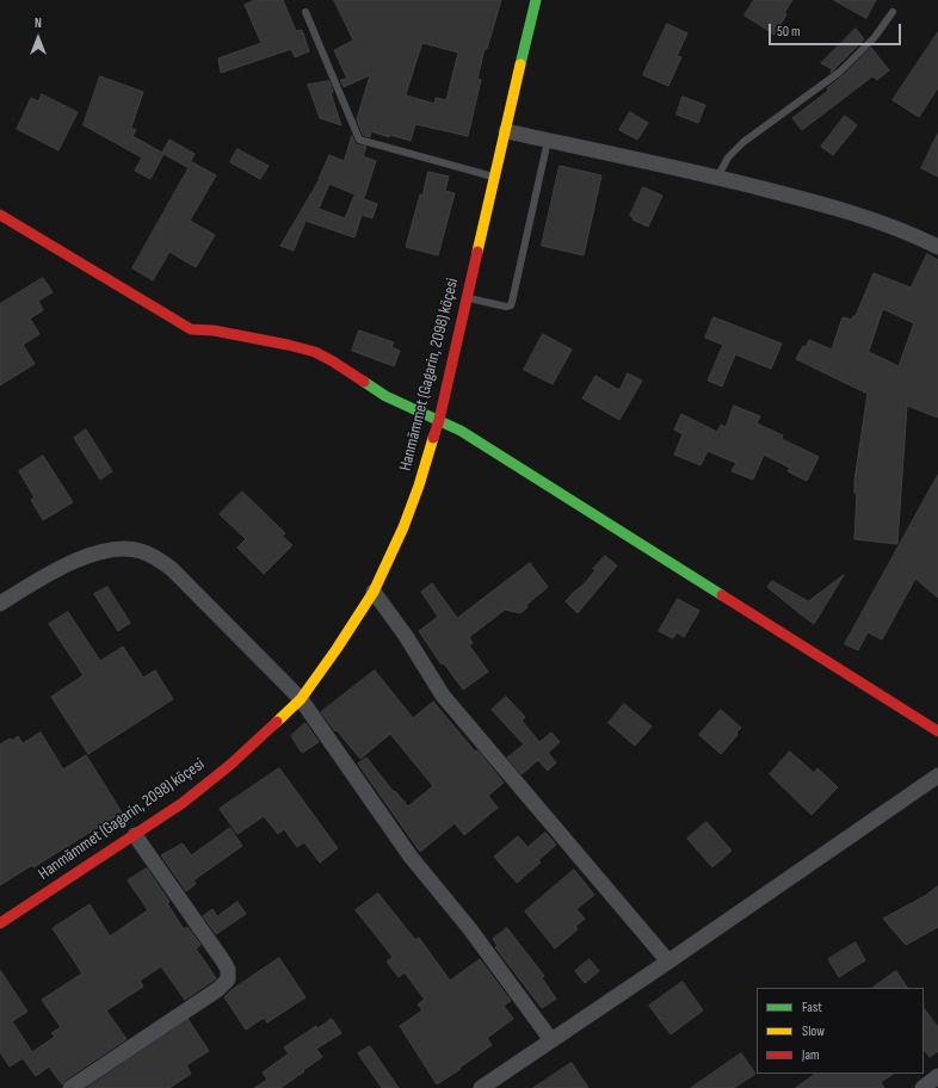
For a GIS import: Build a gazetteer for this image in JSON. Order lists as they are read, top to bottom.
{
  "streets": {
    "street": ["Hanmämmet (Gagarin, 2098) köçesi"]
  },
  "legend": ["Fast", "Slow", "Jam"],
  "scale_bar": "50 m",
  "north": "top"
}
